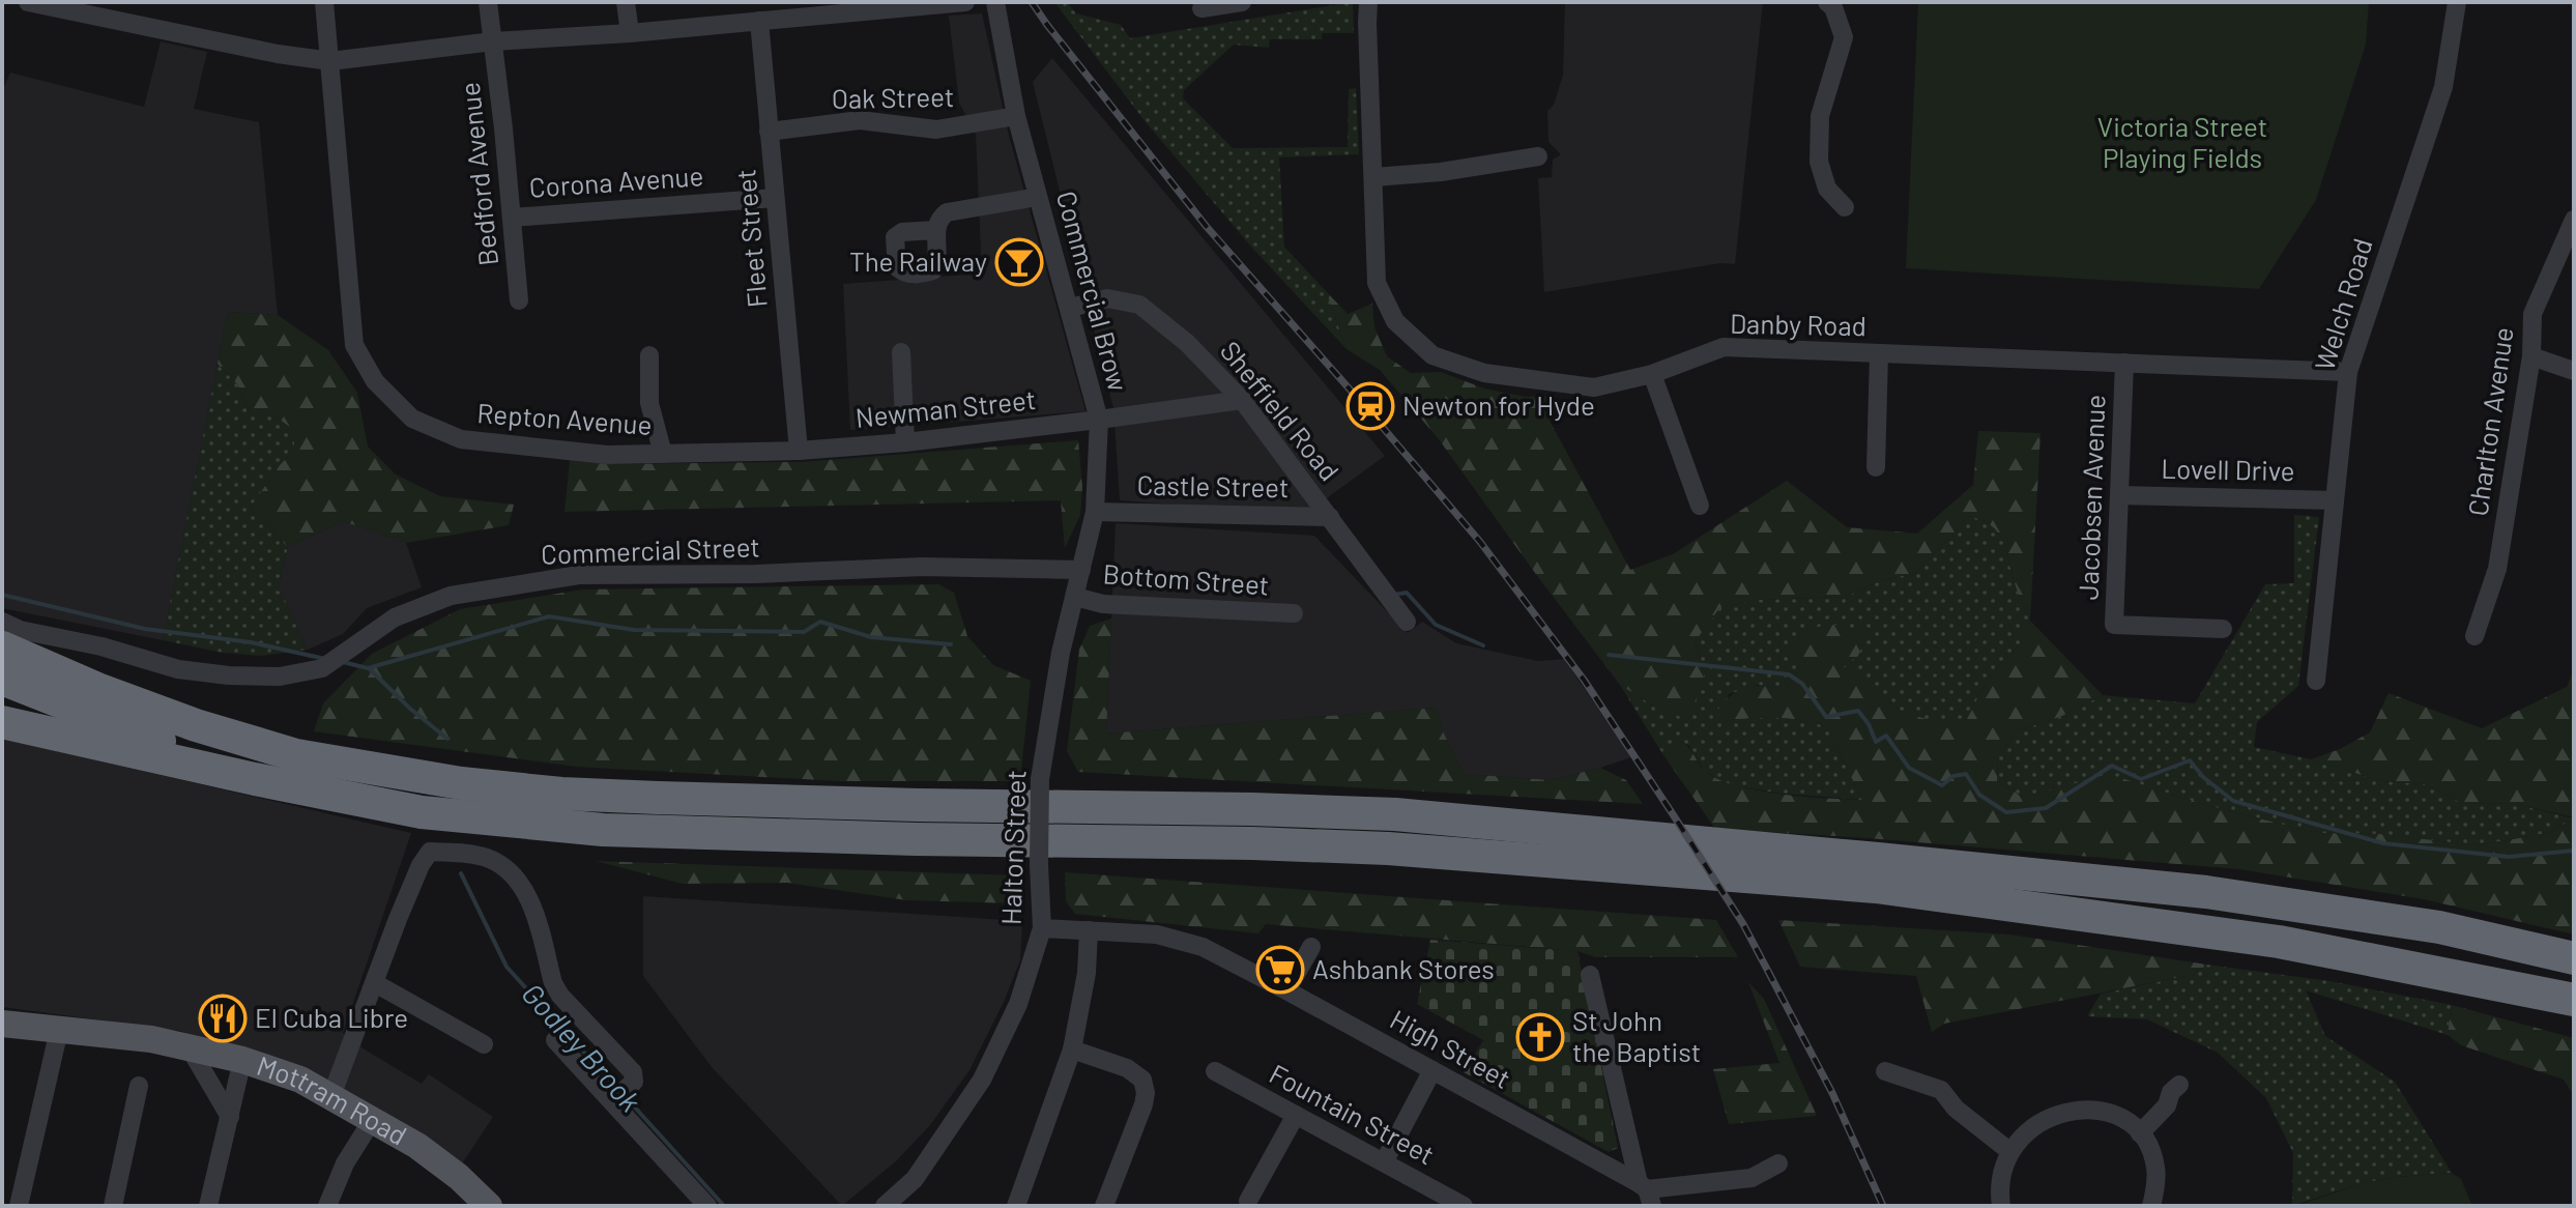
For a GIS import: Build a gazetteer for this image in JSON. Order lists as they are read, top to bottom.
{
  "streets": {
    "main road": ["Mottram Road"],
    "street": [
      "Oak Street",
      "Bedford Avenue",
      "Corona Avenue",
      "Fleet Street",
      "Commercial Brow",
      "Welch Road",
      "Danby Road",
      "Newman Street",
      "Sheffield Road",
      "Repton Avenue",
      "Charlton Avenue",
      "Lovell Drive",
      "Castle Street",
      "Jacobsen Avenue",
      "Commercial Street",
      "Bottom Street",
      "Halton Street",
      "High Street",
      "Fountain Street"
    ]
  },
  "crossings": [
    ["Oak Street", "Fleet Street"],
    ["Oak Street", "Commercial Brow"],
    ["Bedford Avenue", "Corona Avenue"],
    ["Corona Avenue", "Fleet Street"],
    ["Fleet Street", "Newman Street"],
    ["Fleet Street", "Repton Avenue"],
    ["Commercial Brow", "Newman Street"],
    ["Commercial Brow", "Sheffield Road"],
    ["Commercial Brow", "Castle Street"],
    ["Commercial Brow", "Commercial Street"],
    ["Commercial Brow", "Bottom Street"],
    ["Commercial Brow", "Halton Street"],
    ["Welch Road", "Danby Road"],
    ["Welch Road", "Lovell Drive"],
    ["Danby Road", "Jacobsen Avenue"],
    ["Newman Street", "Sheffield Road"],
    ["Newman Street", "Repton Avenue"],
    ["Sheffield Road", "Castle Street"],
    ["Lovell Drive", "Jacobsen Avenue"],
    ["Bottom Street", "Halton Street"],
    ["Halton Street", "High Street"]
  ],
  "water": ["Godley Brook"],
  "parks": ["Victoria Street Playing Fields"],
  "places": {
    "bar": ["The Railway"],
    "station": ["Newton for Hyde"],
    "supermarket": ["Ashbank Stores"],
    "restaurant": ["El Cuba Libre"],
    "church": ["St John the Baptist"]
  }
}
